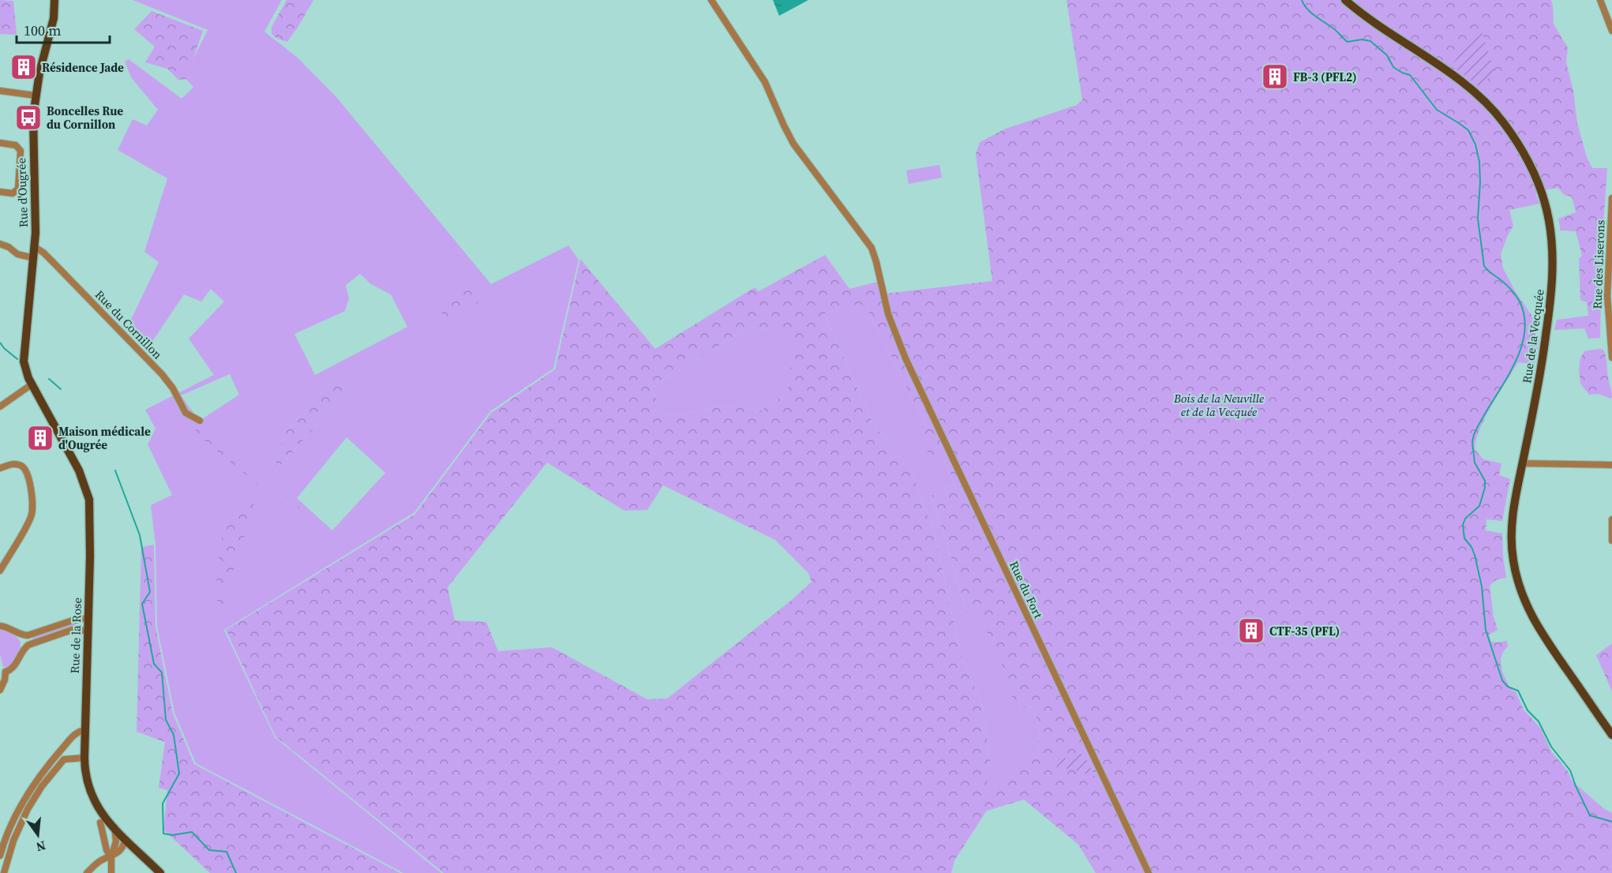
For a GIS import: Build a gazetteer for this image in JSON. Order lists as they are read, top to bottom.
{
  "streets": {
    "main road": ["Rue d'Ougrée", "Rue de la Vecquée", "Rue de la Rose"],
    "street": ["Rue des Liserons", "Rue du Cornillon", "Rue du Fort"]
  },
  "crossings": [
    ["Rue d'Ougrée", "Rue du Cornillon"],
    ["Rue d'Ougrée", "Rue de la Rose"]
  ],
  "parks": ["Bois de la Neuville et de la Vecquée"],
  "places": {
    "building": [
      "Résidence Jade",
      "FB-3 (PFL2)",
      "Maison médicale d'Ougrée",
      "CTF-35 (PFL)"
    ],
    "bus stop": ["Boncelles Rue du Cornillon"]
  },
  "scale_bar": "100 m",
  "north": "bottom"
}
